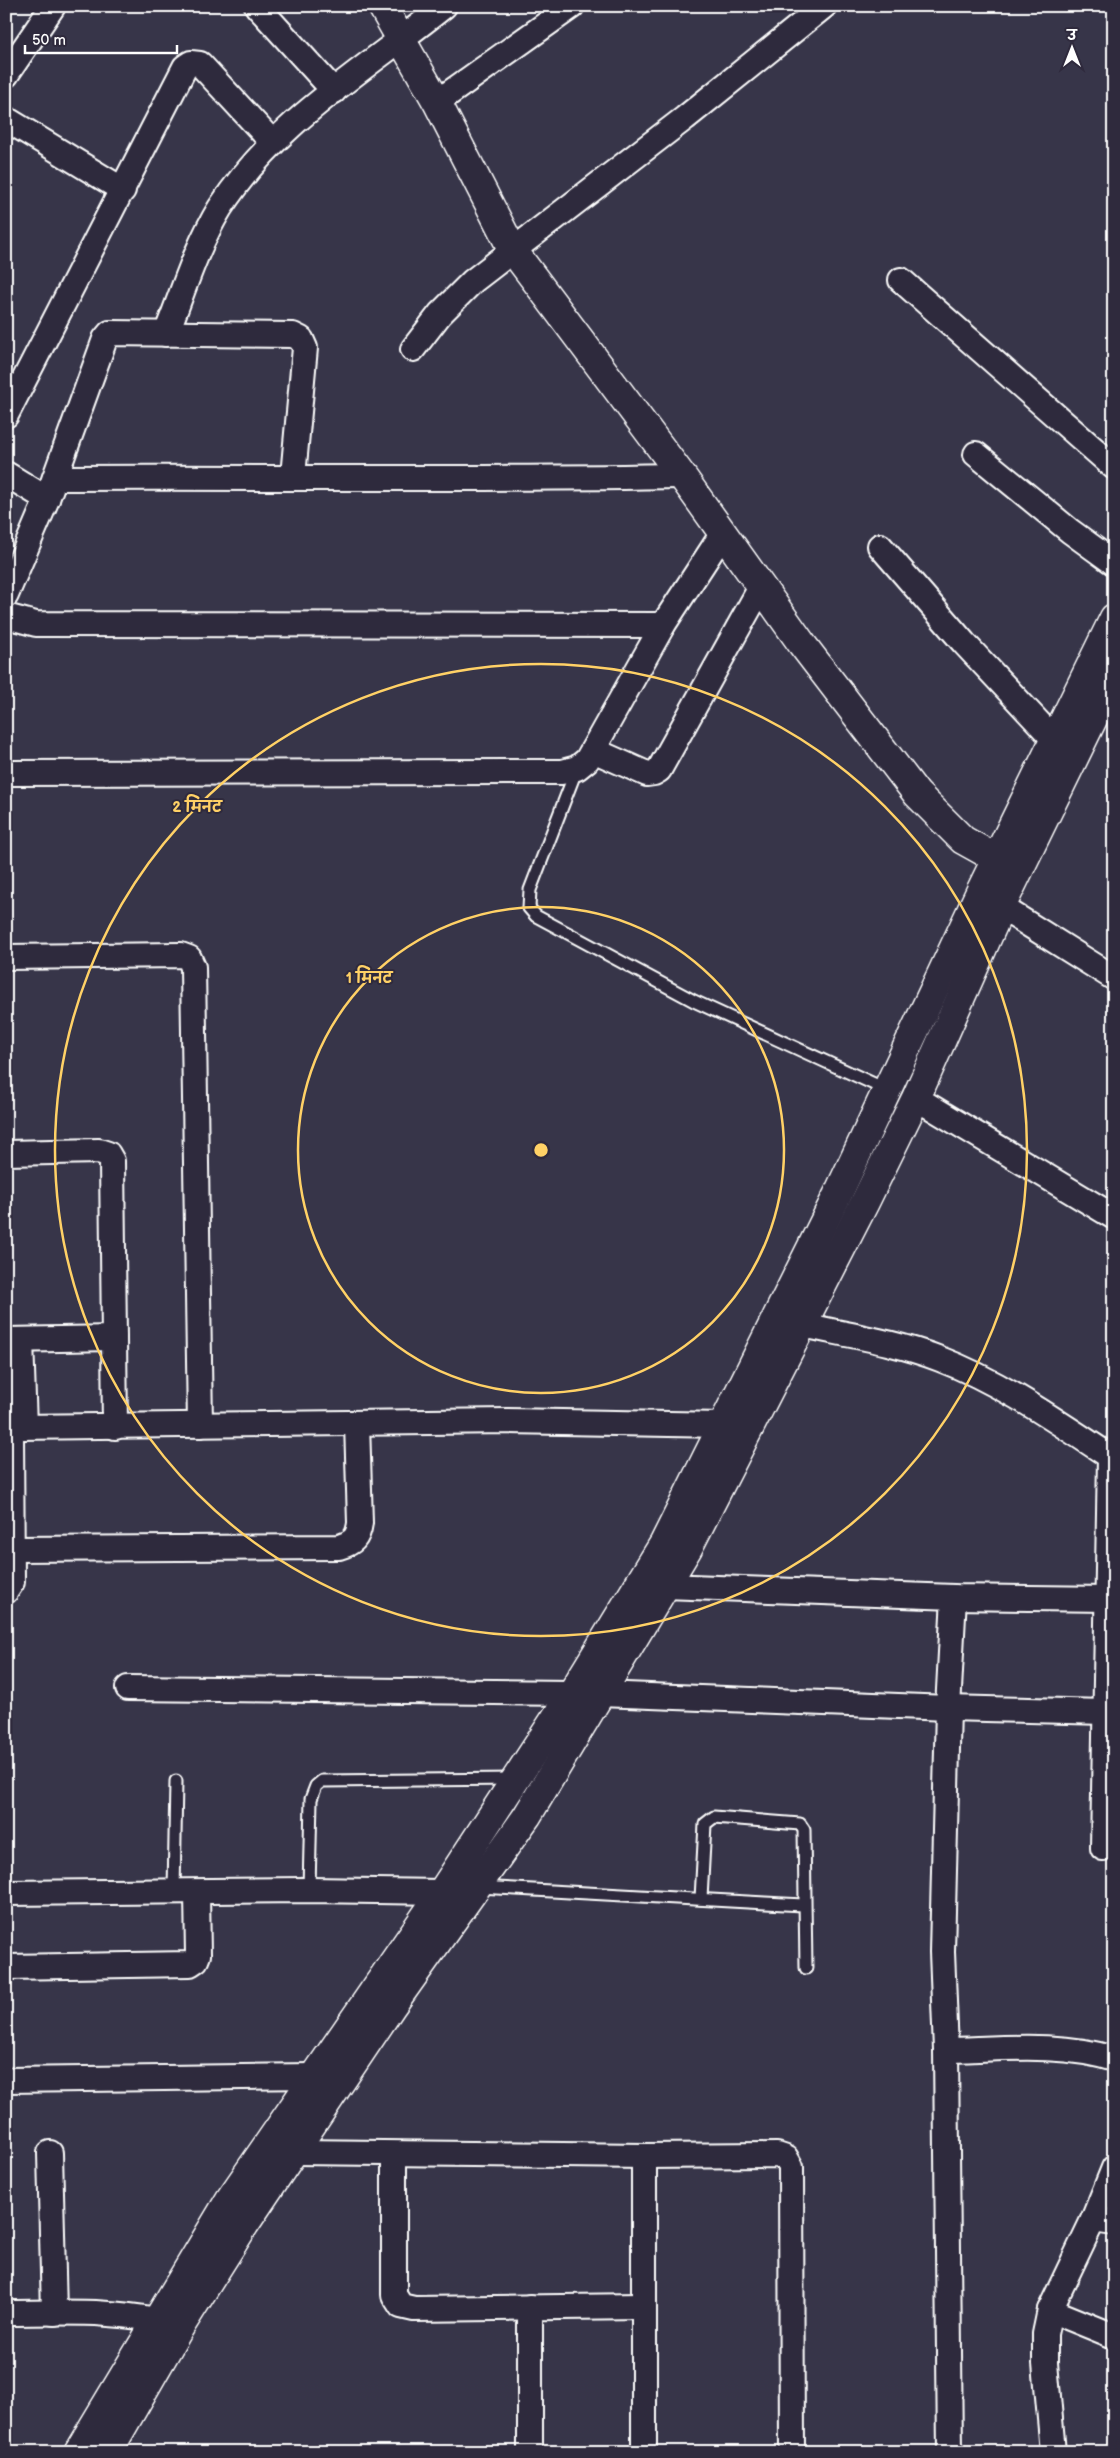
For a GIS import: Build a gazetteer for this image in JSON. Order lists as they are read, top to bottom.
{
  "scale_bar": "50 m",
  "north": "top",
  "rings": ["2 मिनट", "1 मिनट"]
}
